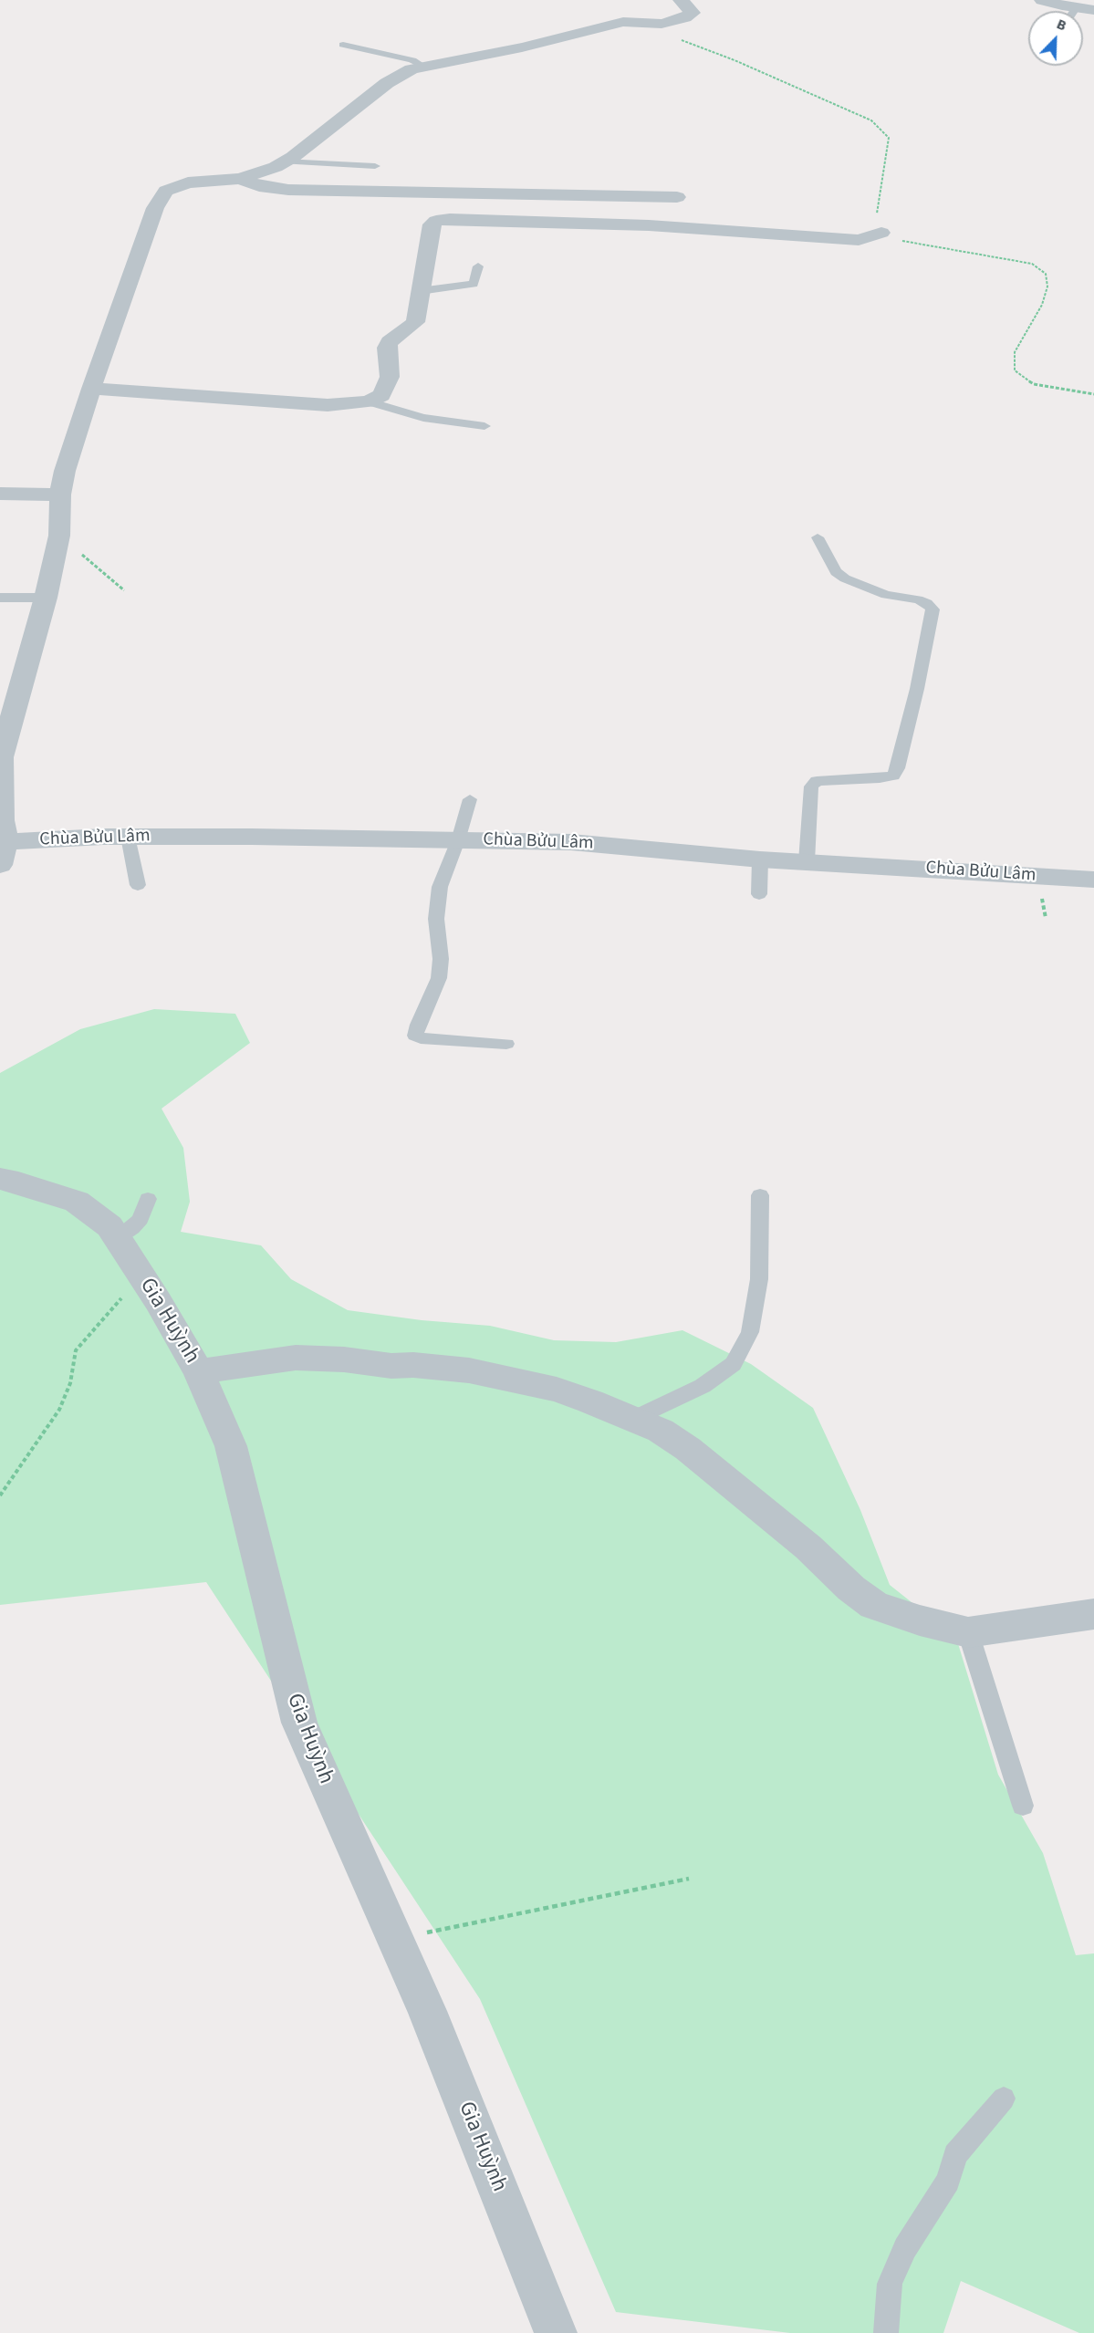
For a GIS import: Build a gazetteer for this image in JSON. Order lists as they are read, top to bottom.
{
  "streets": {
    "street": ["Chùa Bửu Lâm", "Gia Huỳnh"]
  },
  "north": "top right"
}
